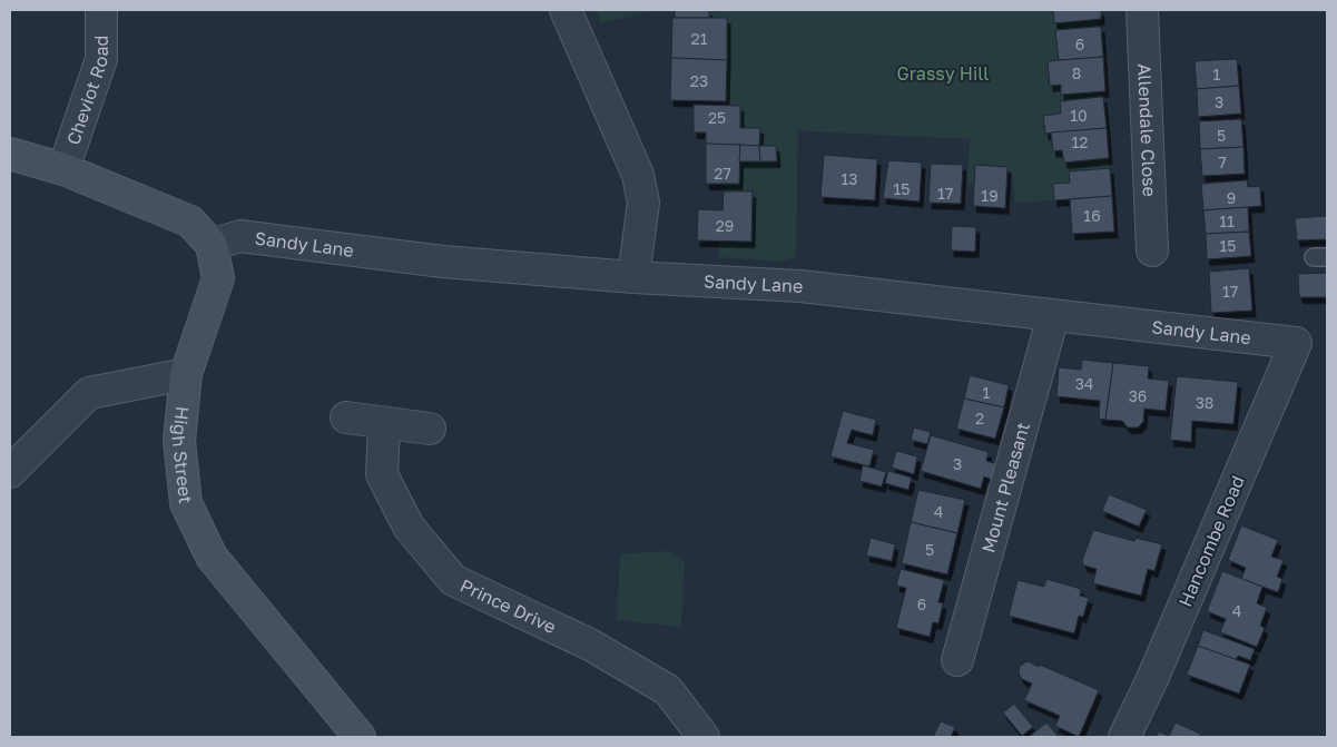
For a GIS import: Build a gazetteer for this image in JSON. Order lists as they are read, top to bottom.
{
  "streets": {
    "street": [
      "Cheviot Road",
      "Allendale Close",
      "Sandy Lane",
      "High Street",
      "Mount Pleasant",
      "Hancombe Road",
      "Prince Drive"
    ]
  },
  "crossings": [
    ["Sandy Lane", "High Street"],
    ["Sandy Lane", "Mount Pleasant"],
    ["Sandy Lane", "Hancombe Road"]
  ],
  "parks": ["Grassy Hill"],
  "house_numbers": [
    "21",
    "6",
    "8",
    "1",
    "23",
    "3",
    "10",
    "25",
    "5",
    "12",
    "7",
    "27",
    "13",
    "15",
    "17",
    "19",
    "9",
    "16",
    "11",
    "29",
    "15",
    "17",
    "34",
    "1",
    "36",
    "38",
    "2",
    "3",
    "4",
    "5",
    "6",
    "4"
  ]
}
